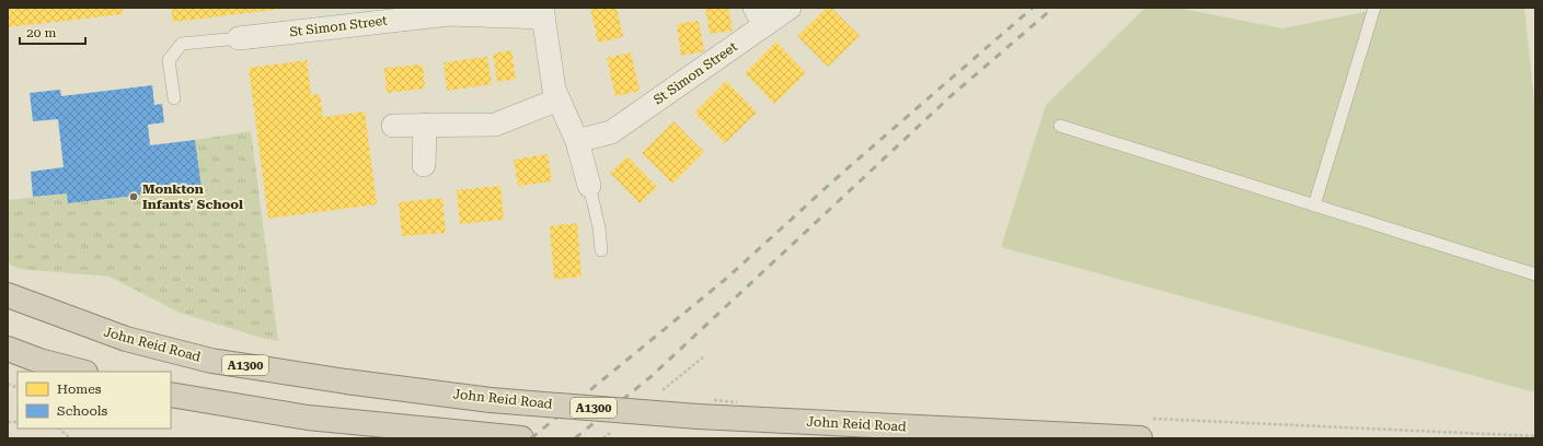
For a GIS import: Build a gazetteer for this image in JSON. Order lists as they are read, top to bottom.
{
  "streets": {
    "highway": ["John Reid Road", "A1300"],
    "street": ["St Simon Street"]
  },
  "places": ["Monkton Infants' School"],
  "legend": ["Homes", "Schools"],
  "scale_bar": "20 m"
}
